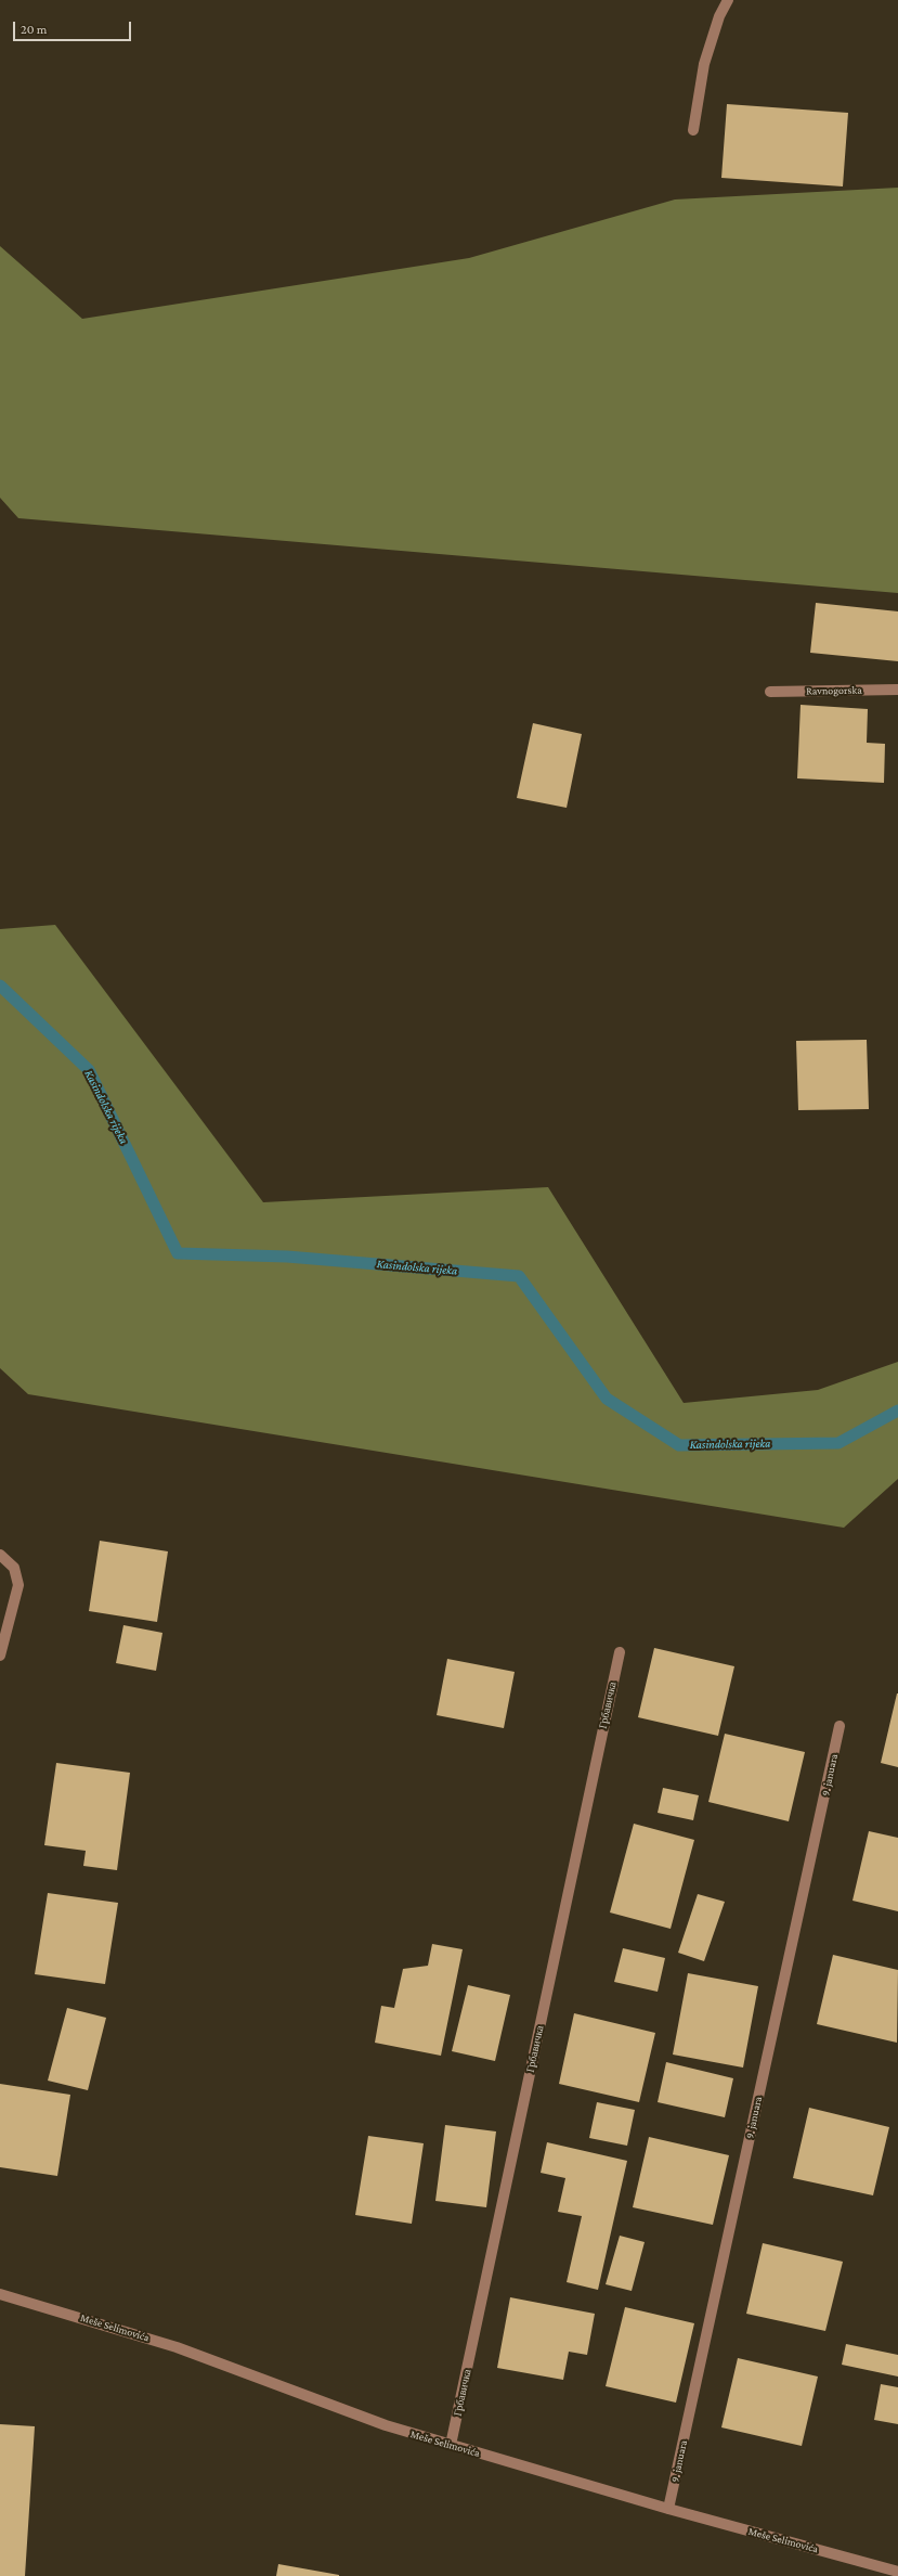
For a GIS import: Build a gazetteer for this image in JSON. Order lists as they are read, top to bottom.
{
  "streets": {
    "street": [
      "Ravnogorska",
      "Грбавичка",
      "9. januara",
      "Meše Selimovića"
    ]
  },
  "crossings": [
    ["Грбавичка", "Meše Selimovića"],
    ["9. januara", "Meše Selimovića"]
  ],
  "water": ["Kasindolska rijeka"],
  "scale_bar": "20 m"
}
